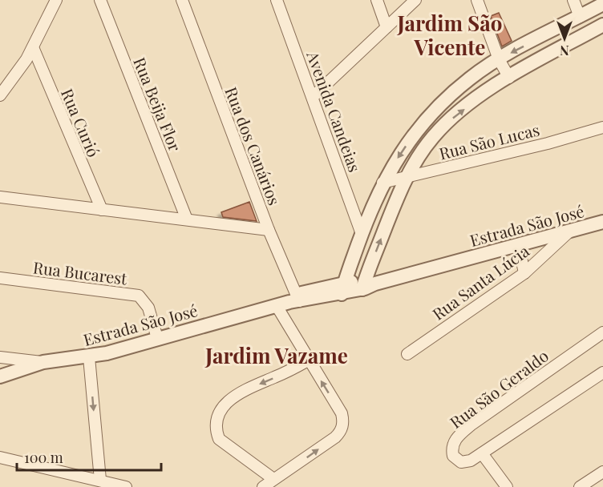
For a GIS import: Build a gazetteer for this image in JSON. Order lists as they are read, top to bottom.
{
  "streets": {
    "street": [
      "Rua Beija Flor",
      "Avenida Candeias",
      "Rua Curió",
      "Rua São Lucas",
      "Rua dos Canários",
      "Estrada São José",
      "Rua Bucarest",
      "Rua Santa Lúcia",
      "Rua São Geraldo"
    ]
  },
  "crossings": [
    ["Rua dos Canários", "Estrada São José"],
    ["Estrada São José", "Rua Bucarest"],
    ["Estrada São José", "Rua Santa Lúcia"]
  ],
  "districts": ["Jardim São Vicente", "Jardim Vazame"],
  "scale_bar": "100 m",
  "north": "bottom"
}
